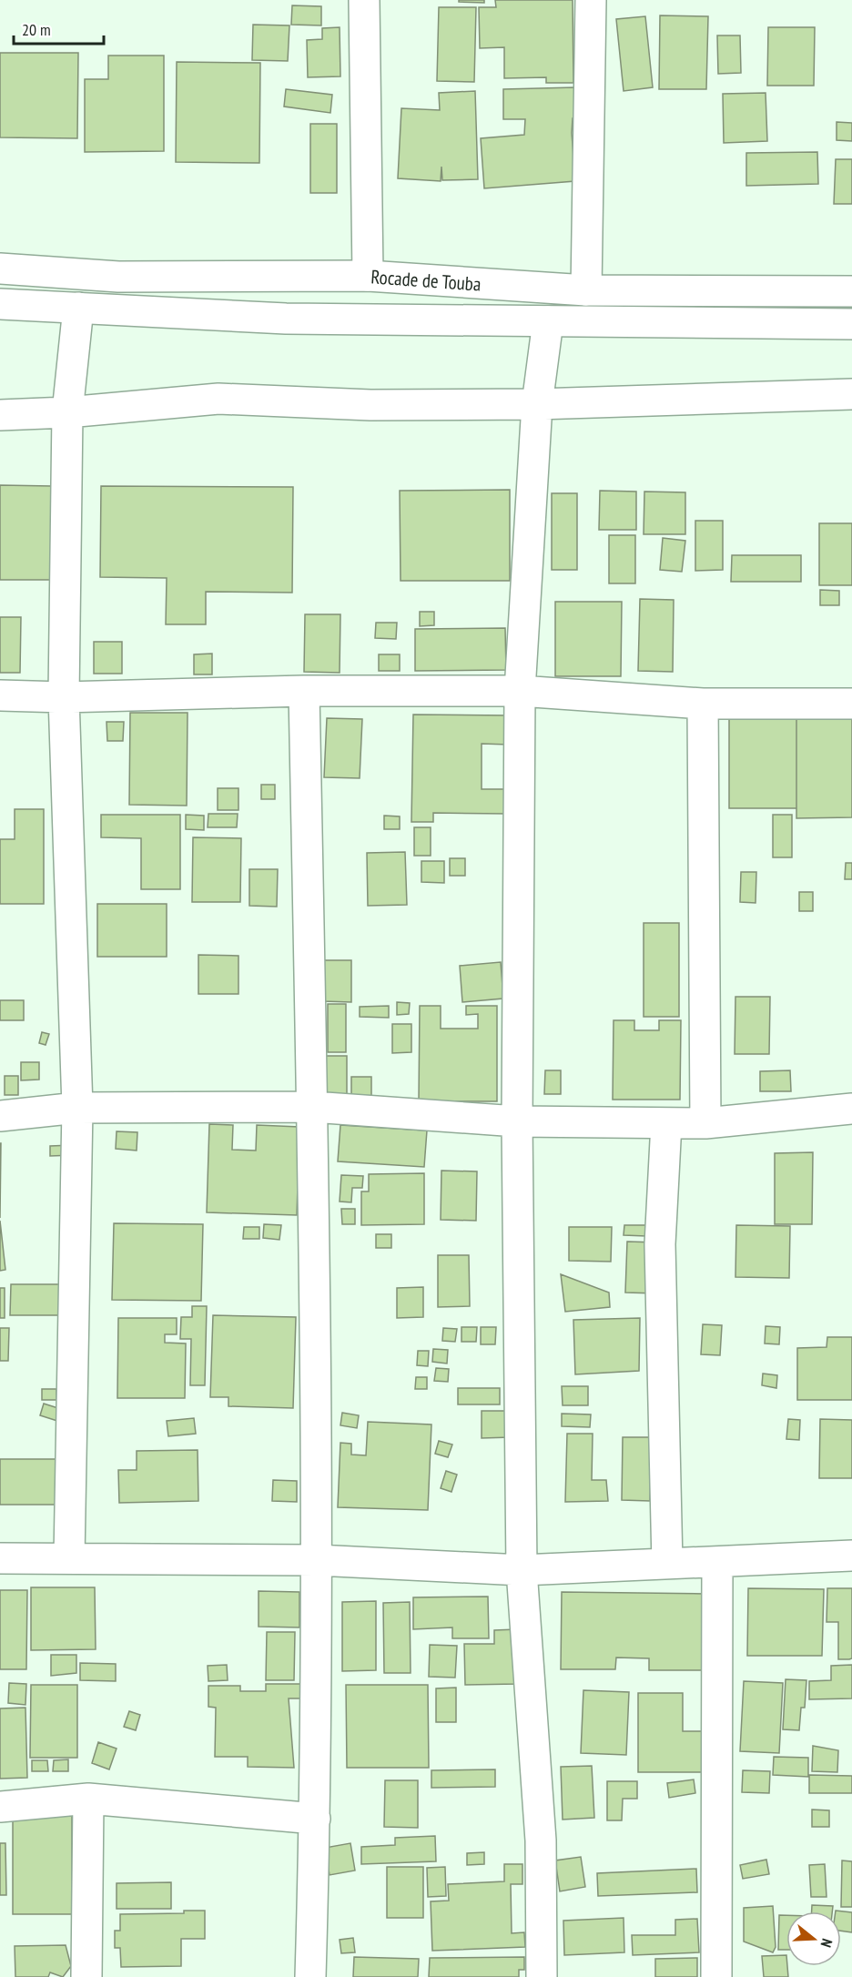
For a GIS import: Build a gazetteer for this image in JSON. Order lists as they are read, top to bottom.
{
  "streets": {
    "street": ["Rocade de Touba"]
  },
  "scale_bar": "20 m",
  "north": "right"
}
